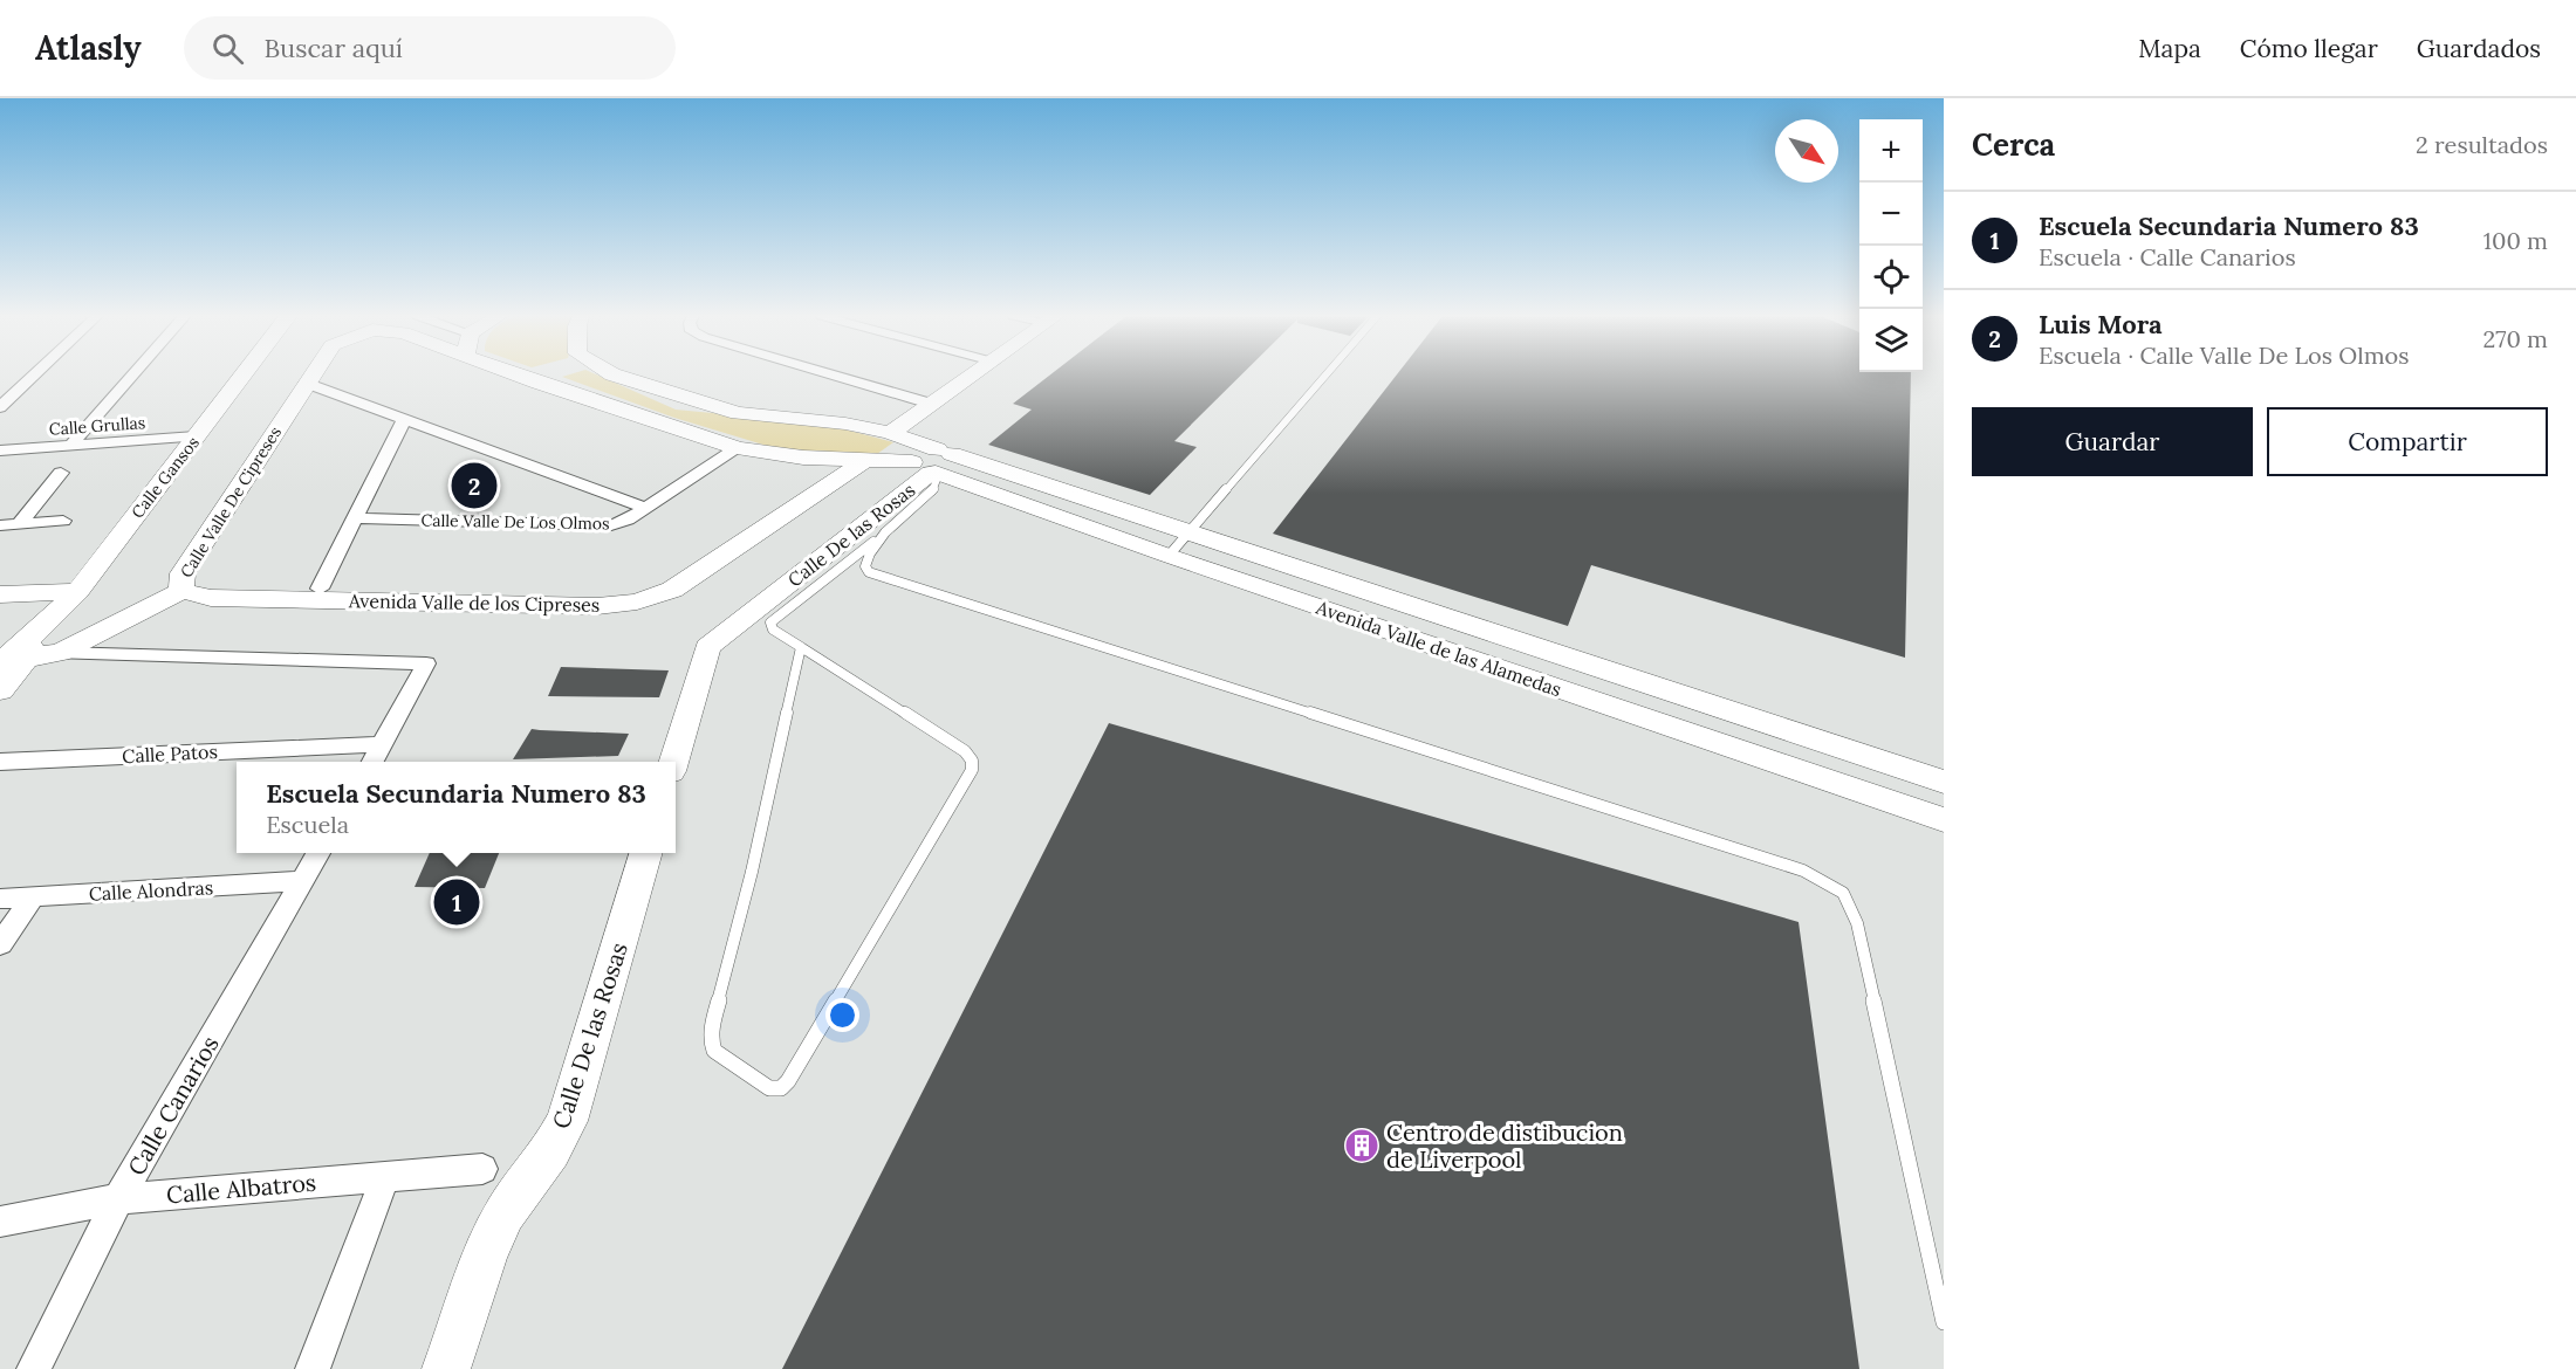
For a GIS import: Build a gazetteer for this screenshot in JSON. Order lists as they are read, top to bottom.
{
  "streets": {
    "street": [
      "Calle Grullas",
      "Calle Gansos",
      "Calle Valle De Cipreses",
      "Calle Valle De Los Olmos",
      "Calle De las Rosas",
      "Avenida Valle de los Cipreses",
      "Avenida Valle de las Alamedas",
      "Calle Patos",
      "Calle Alondras",
      "Calle Canarios",
      "Calle Albatros"
    ]
  },
  "crossings": [
    ["Calle Grullas", "Calle Gansos"],
    ["Calle Valle De Cipreses", "Avenida Valle de los Cipreses"],
    ["Calle Valle De Los Olmos", "Avenida Valle de las Alamedas"],
    ["Calle De las Rosas", "Avenida Valle de las Alamedas"],
    ["Avenida Valle de los Cipreses", "Avenida Valle de las Alamedas"],
    ["Calle Alondras", "Calle Canarios"],
    ["Calle Canarios", "Calle Albatros"]
  ],
  "places": {
    "building": ["Centro de distibucion de Liverpool"]
  },
  "north": "bottom right",
  "page": {
    "header": "Atlasly",
    "search": "Buscar aquí",
    "nav": ["Mapa", "Cómo llegar", "Guardados"],
    "heading": ["Cerca", "2 resultados"],
    "map_buttons": ["+", "−"],
    "list": [
      {
        "mark": "1",
        "name": "Escuela Secundaria Numero 83",
        "note": "Escuela · Calle Canarios",
        "value": "100 m"
      },
      {
        "mark": "2",
        "name": "Luis Mora",
        "note": "Escuela · Calle Valle De Los Olmos",
        "value": "270 m"
      }
    ],
    "buttons": ["Guardar", "Compartir"],
    "pins": ["2", "1"],
    "popup": ["Escuela Secundaria Numero 83", "Escuela"]
  }
}
